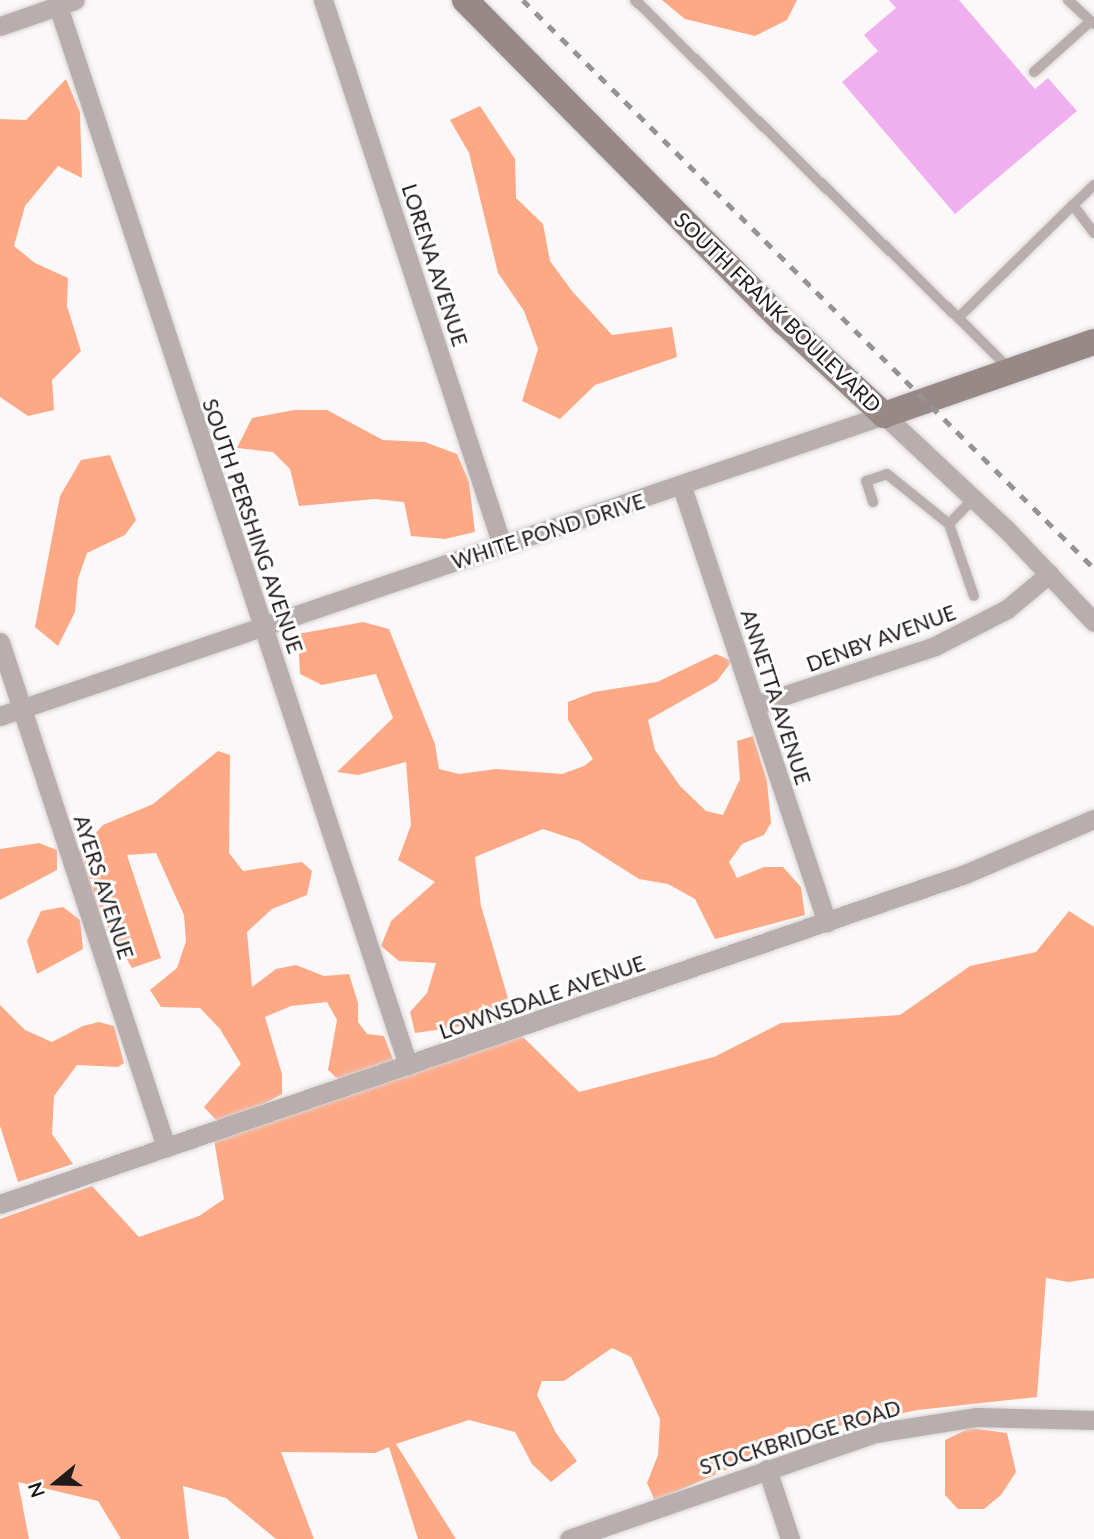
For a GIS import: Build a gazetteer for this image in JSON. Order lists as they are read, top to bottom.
{
  "streets": {
    "street": [
      "LORENA AVENUE",
      "SOUTH FRANK BOULEVARD",
      "SOUTH PERSHING AVENUE",
      "WHITE POND DRIVE",
      "DENBY AVENUE",
      "ANNETTA AVENUE",
      "AYERS AVENUE",
      "LOWNSDALE AVENUE",
      "STOCKBRIDGE ROAD"
    ]
  },
  "crossings": [
    ["LORENA AVENUE", "WHITE POND DRIVE"],
    ["SOUTH FRANK BOULEVARD", "WHITE POND DRIVE"],
    ["SOUTH FRANK BOULEVARD", "DENBY AVENUE"],
    ["SOUTH PERSHING AVENUE", "WHITE POND DRIVE"],
    ["SOUTH PERSHING AVENUE", "LOWNSDALE AVENUE"],
    ["WHITE POND DRIVE", "ANNETTA AVENUE"],
    ["WHITE POND DRIVE", "AYERS AVENUE"],
    ["DENBY AVENUE", "ANNETTA AVENUE"],
    ["ANNETTA AVENUE", "LOWNSDALE AVENUE"],
    ["AYERS AVENUE", "LOWNSDALE AVENUE"]
  ],
  "north": "left"
}
